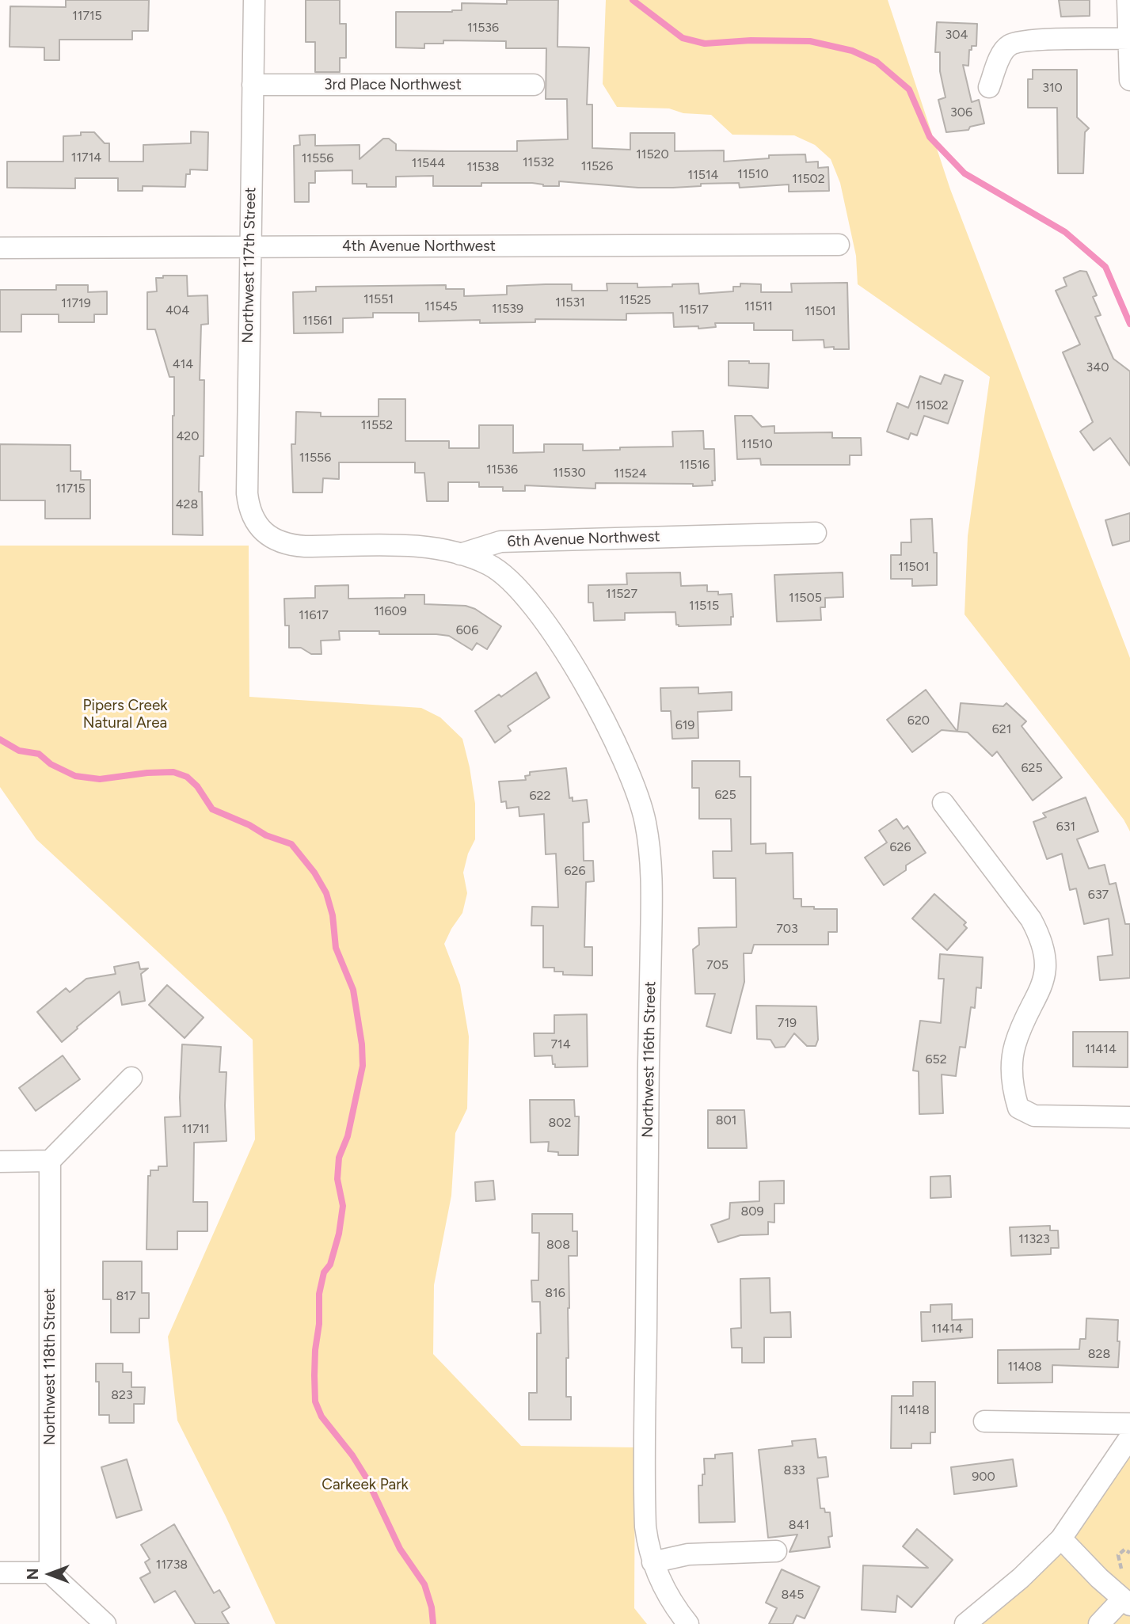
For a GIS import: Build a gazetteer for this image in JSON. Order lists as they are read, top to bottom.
{
  "streets": {
    "street": [
      "3rd Place Northwest",
      "4th Avenue Northwest",
      "Northwest 117th Street",
      "6th Avenue Northwest",
      "Northwest 116th Street",
      "Northwest 118th Street"
    ]
  },
  "crossings": [
    ["3rd Place Northwest", "Northwest 117th Street"],
    ["4th Avenue Northwest", "Northwest 117th Street"],
    ["Northwest 117th Street", "6th Avenue Northwest"],
    ["6th Avenue Northwest", "Northwest 116th Street"]
  ],
  "parks": ["Pipers Creek Natural Area", "Carkeek Park"],
  "house_numbers": [
    "11715",
    "11536",
    "304",
    "310",
    "306",
    "11520",
    "11714",
    "11556",
    "11532",
    "11544",
    "11526",
    "11538",
    "11510",
    "11514",
    "11502",
    "11551",
    "11525",
    "11531",
    "11719",
    "11545",
    "11511",
    "11539",
    "11517",
    "404",
    "11501",
    "11561",
    "414",
    "340",
    "11502",
    "11552",
    "420",
    "11510",
    "11556",
    "11516",
    "11536",
    "11530",
    "11524",
    "11715",
    "428",
    "11501",
    "11527",
    "11505",
    "11515",
    "11609",
    "11617",
    "606",
    "620",
    "619",
    "621",
    "625",
    "625",
    "622",
    "631",
    "626",
    "626",
    "637",
    "703",
    "705",
    "719",
    "714",
    "11414",
    "652",
    "801",
    "802",
    "11711",
    "809",
    "11323",
    "808",
    "816",
    "817",
    "11414",
    "828",
    "11408",
    "823",
    "11418",
    "833",
    "900",
    "841",
    "11738",
    "845"
  ],
  "north": "left"
}
